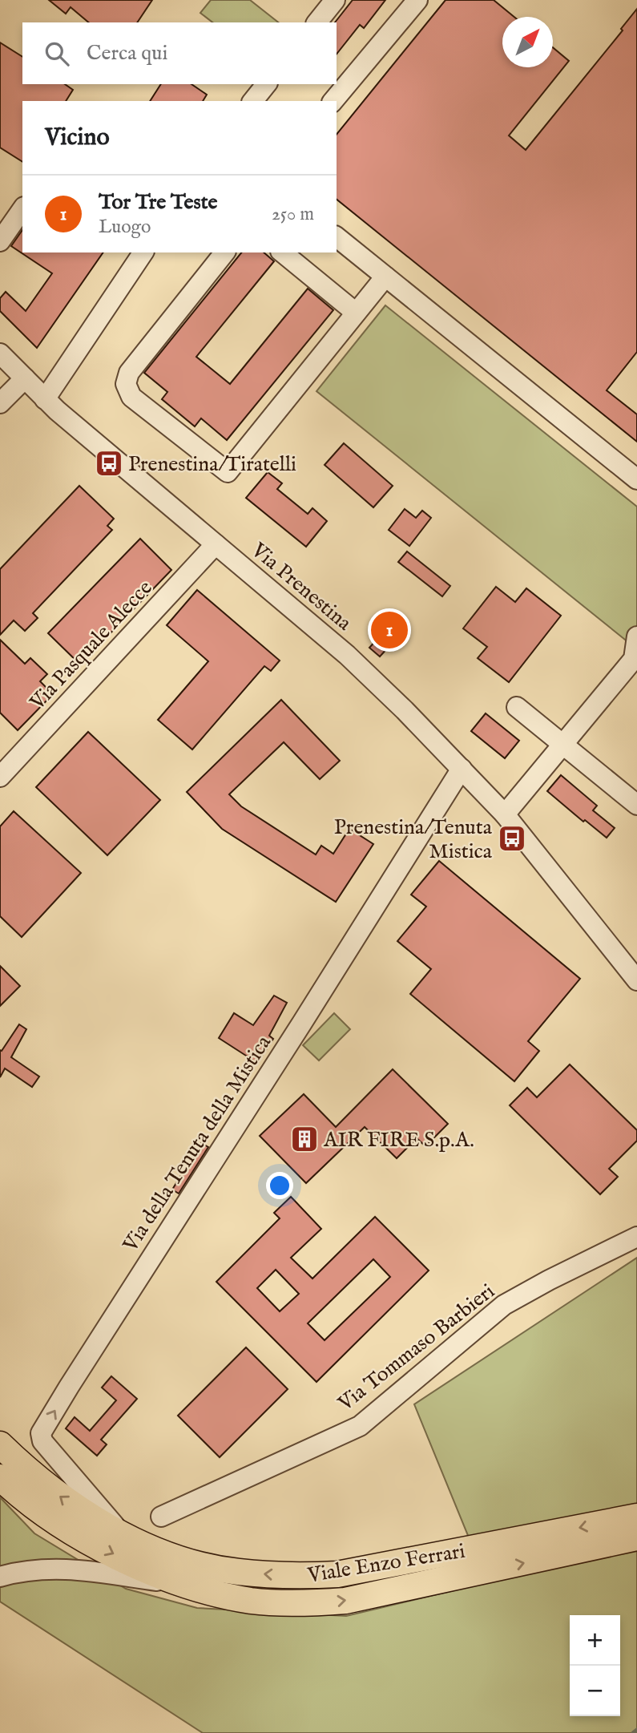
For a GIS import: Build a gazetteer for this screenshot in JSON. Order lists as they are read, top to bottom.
{
  "streets": {
    "main road": ["Viale Enzo Ferrari"],
    "street": [
      "Via Prenestina",
      "Via Pasquale Alecce",
      "Via della Tenuta della Mistica",
      "Via Tommaso Barbieri"
    ]
  },
  "crossings": [
    ["Via Prenestina", "Via Pasquale Alecce"],
    ["Via Prenestina", "Via della Tenuta della Mistica"],
    ["Via della Tenuta della Mistica", "Viale Enzo Ferrari"]
  ],
  "one_way": ["Via della Tenuta della Mistica"],
  "places": {
    "bus stop": ["Prenestina/Tiratelli", "Prenestina/Tenuta Mistica"],
    "building": ["AIR FIRE S.p.A."]
  },
  "north": "top right",
  "page": {
    "search": "Cerca qui",
    "heading": "Vicino",
    "list": [
      {
        "mark": "1",
        "name": "Tor Tre Teste",
        "note": "Luogo",
        "value": "250 m"
      }
    ],
    "pins": "1",
    "map_buttons": ["+", "−"]
  }
}
